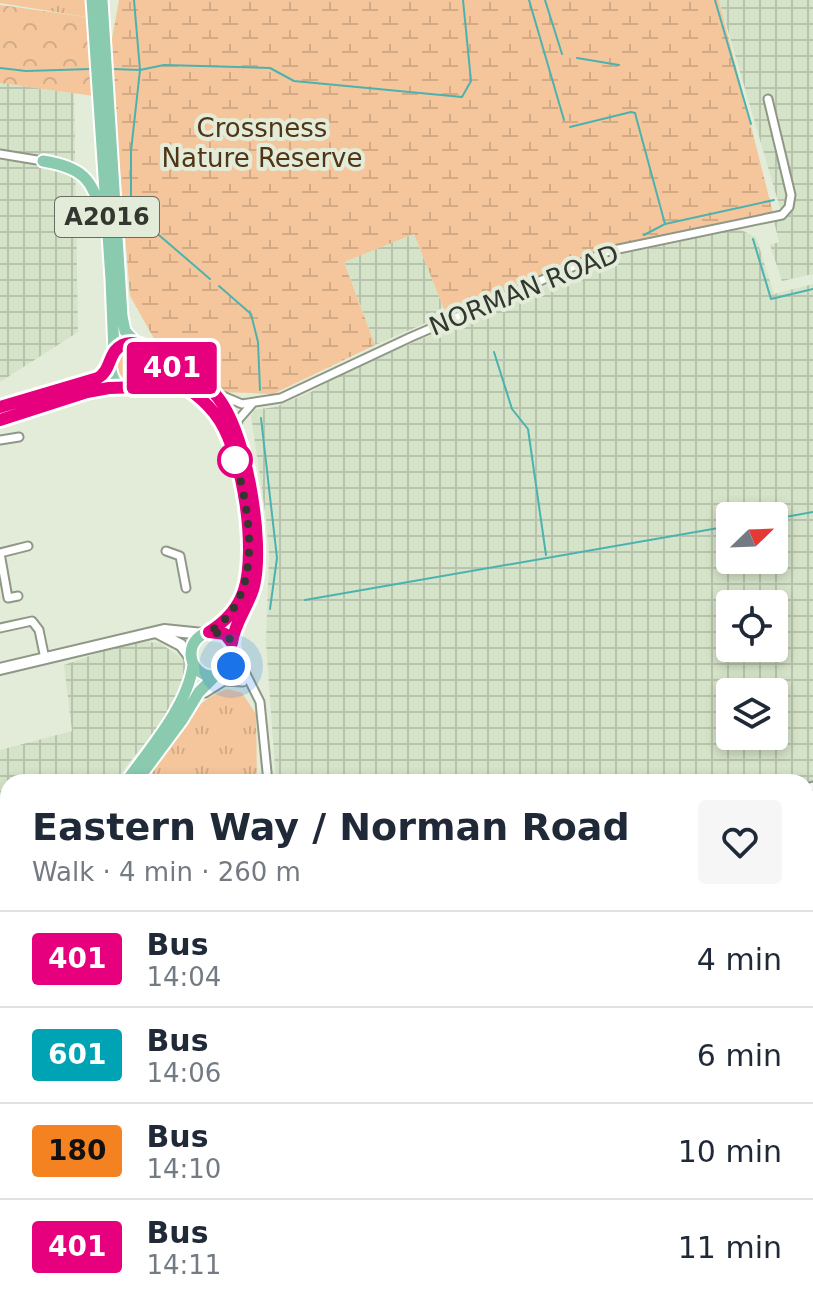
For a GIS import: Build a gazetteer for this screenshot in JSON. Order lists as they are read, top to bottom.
{
  "streets": {
    "main road": ["A2016"],
    "street": ["NORMAN ROAD"]
  },
  "parks": ["Crossness Nature Reserve"],
  "lines": ["bus line 401"],
  "north": "top right",
  "page": {
    "on_map": "401",
    "heading": ["Eastern Way / Norman Road", "Walk · 4 min · 260 m"],
    "list": [
      {
        "mark": "401",
        "name": "Bus",
        "note": "14:04",
        "value": "4 min"
      },
      {
        "mark": "601",
        "name": "Bus",
        "note": "14:06",
        "value": "6 min"
      },
      {
        "mark": "180",
        "name": "Bus",
        "note": "14:10",
        "value": "10 min"
      },
      {
        "mark": "401",
        "name": "Bus",
        "note": "14:11",
        "value": "11 min"
      }
    ]
  }
}
